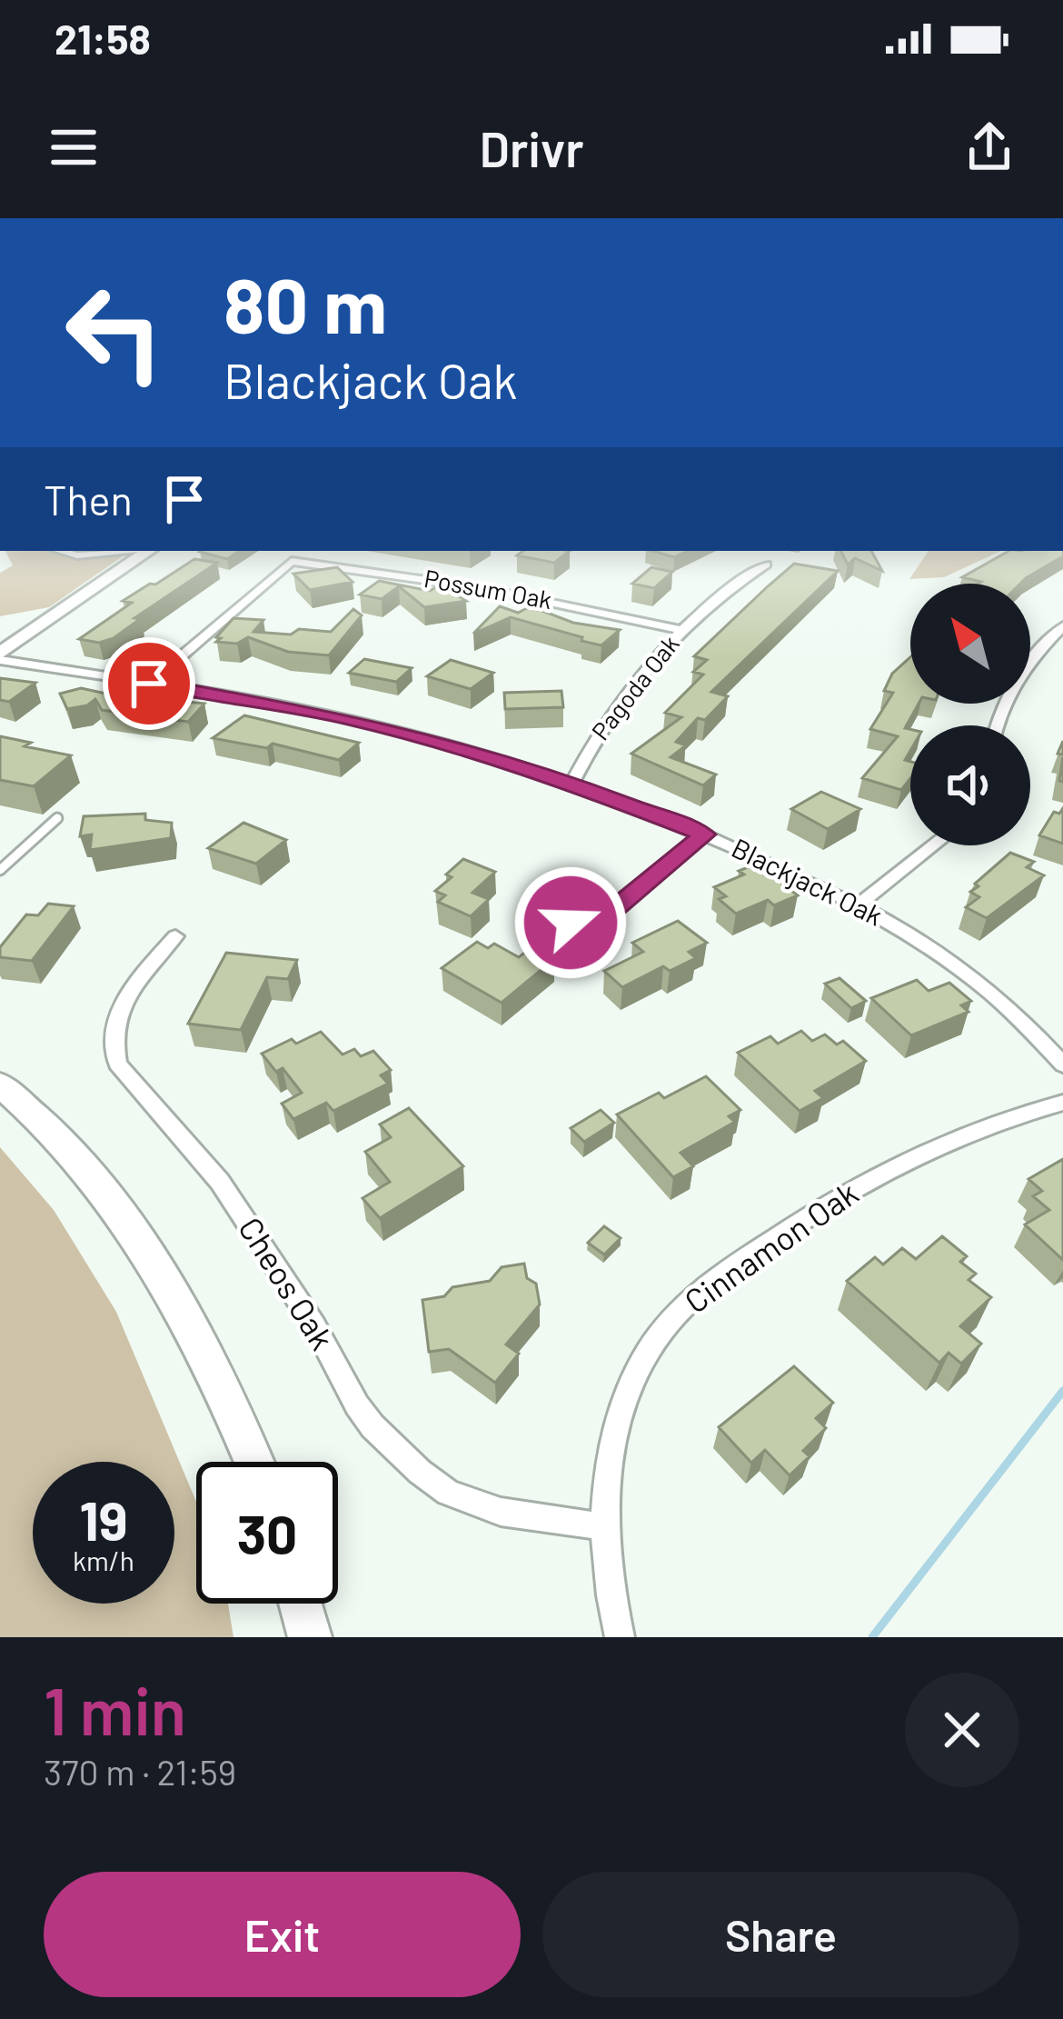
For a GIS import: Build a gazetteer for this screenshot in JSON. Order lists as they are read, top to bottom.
{
  "streets": {
    "street": [
      "Possum Oak",
      "Pagoda Oak",
      "Blackjack Oak",
      "Cinnamon Oak",
      "Cheos Oak"
    ]
  },
  "crossings": [
    ["Possum Oak", "Pagoda Oak"],
    ["Possum Oak", "Blackjack Oak"],
    ["Pagoda Oak", "Blackjack Oak"],
    ["Cinnamon Oak", "Cheos Oak"]
  ],
  "north": "top left",
  "page": {
    "status": "21:58",
    "header": "Drivr",
    "turn": ["80 m", "Blackjack Oak"],
    "then": "Then",
    "speed": "19 km/h",
    "limit": "30",
    "heading": ["1 min", "370 m · 21:59"],
    "buttons": ["Exit", "Share"]
  }
}
